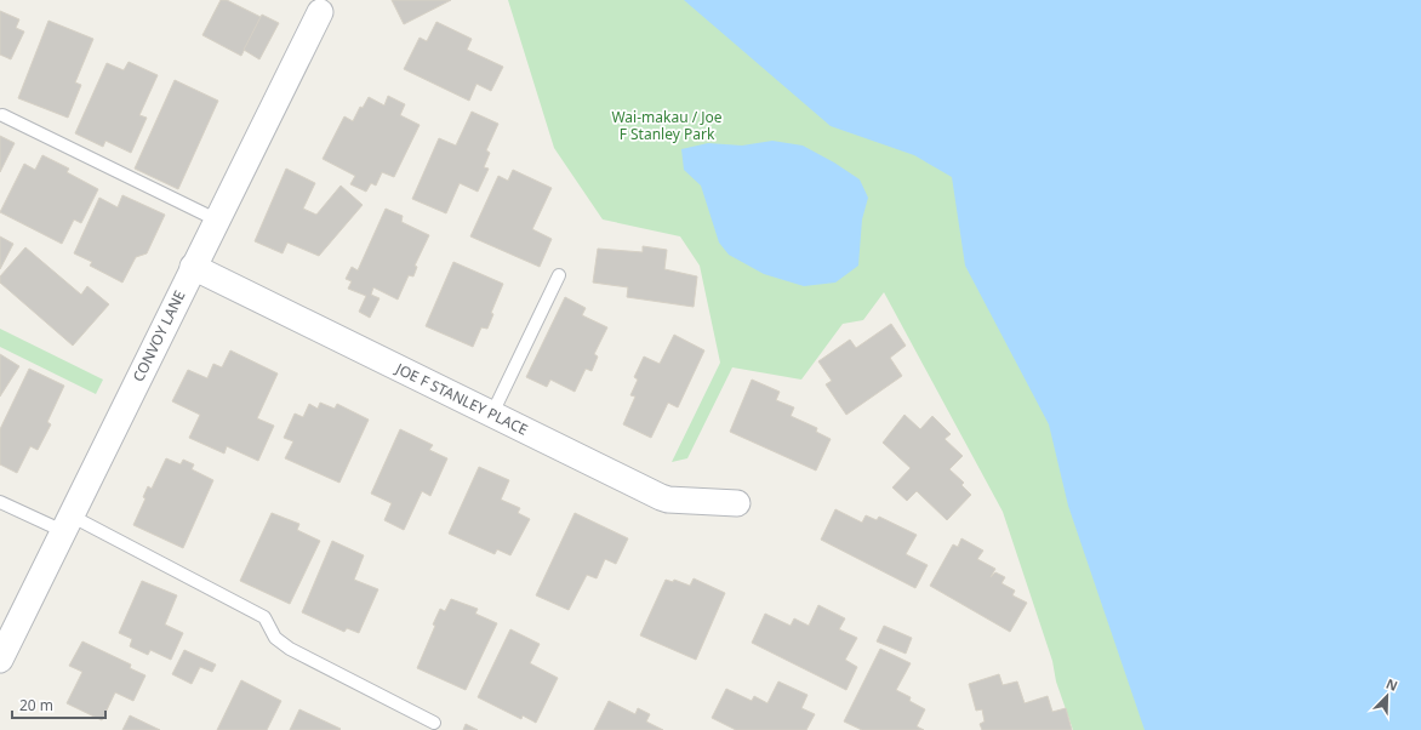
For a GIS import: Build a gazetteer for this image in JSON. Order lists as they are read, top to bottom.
{
  "streets": {
    "street": ["CONVOY LANE", "JOE F STANLEY PLACE"]
  },
  "crossings": [
    ["CONVOY LANE", "JOE F STANLEY PLACE"]
  ],
  "parks": ["Wai-makau / Joe F Stanley Park"],
  "scale_bar": "20 m",
  "north": "top right"
}
